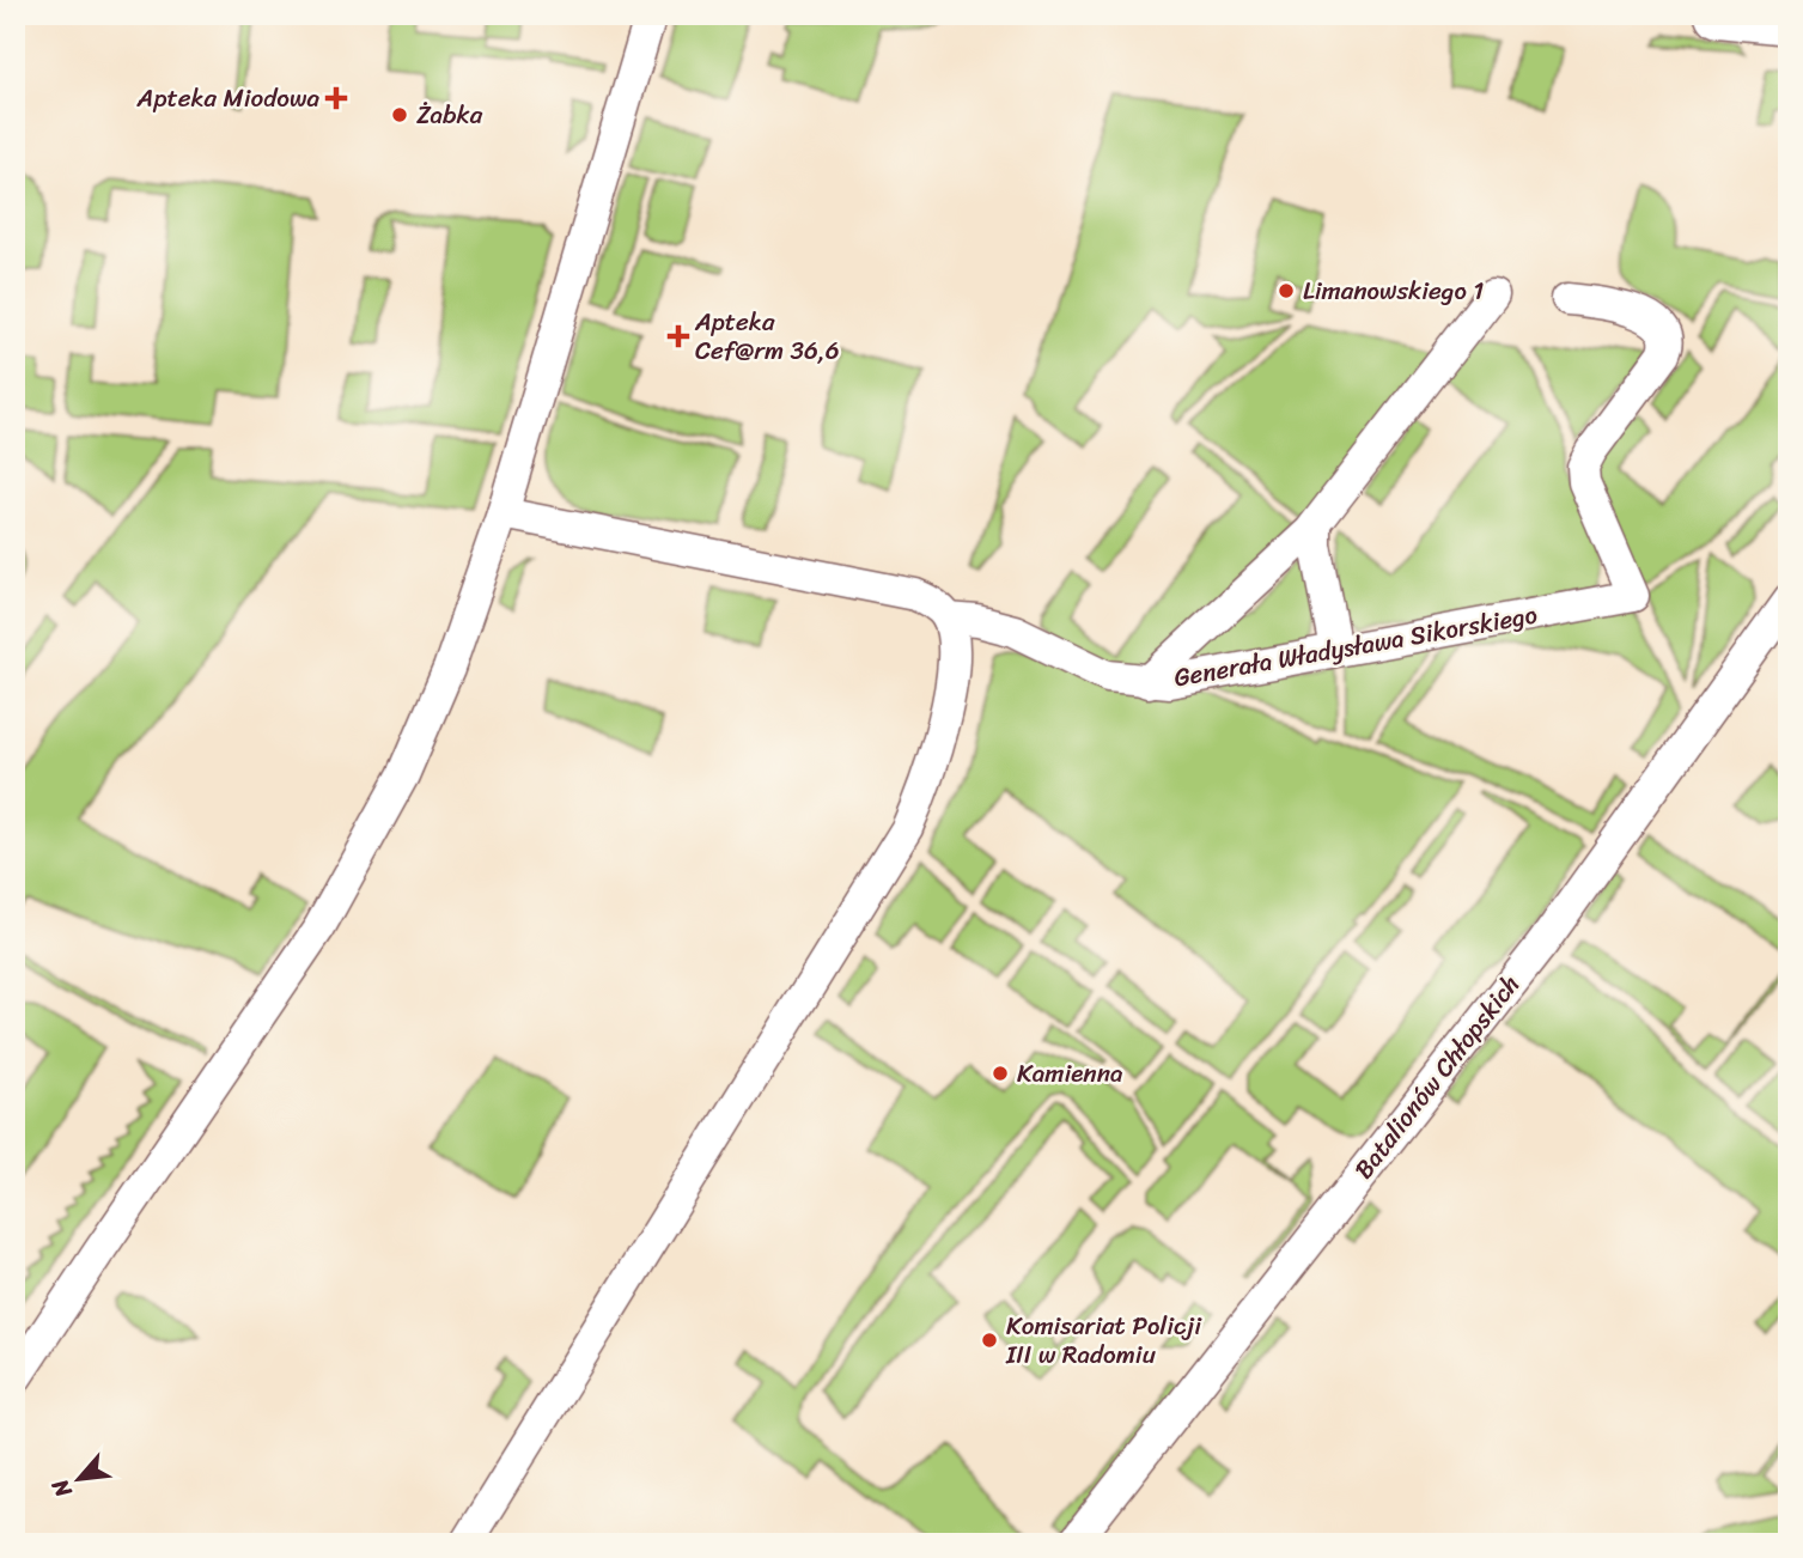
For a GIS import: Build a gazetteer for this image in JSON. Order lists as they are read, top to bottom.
{
  "streets": {
    "street": ["Generała Władysława Sikorskiego", "Batalionów Chłopskich"]
  },
  "places": {
    "health": ["Apteka Miodowa", "Apteka Cef@rm 36,6"],
    "other": [
      "Żabka",
      "Limanowskiego 1",
      "Kamienna",
      "Komisariat Policji III w Radomiu"
    ]
  },
  "north": "bottom left"
}
